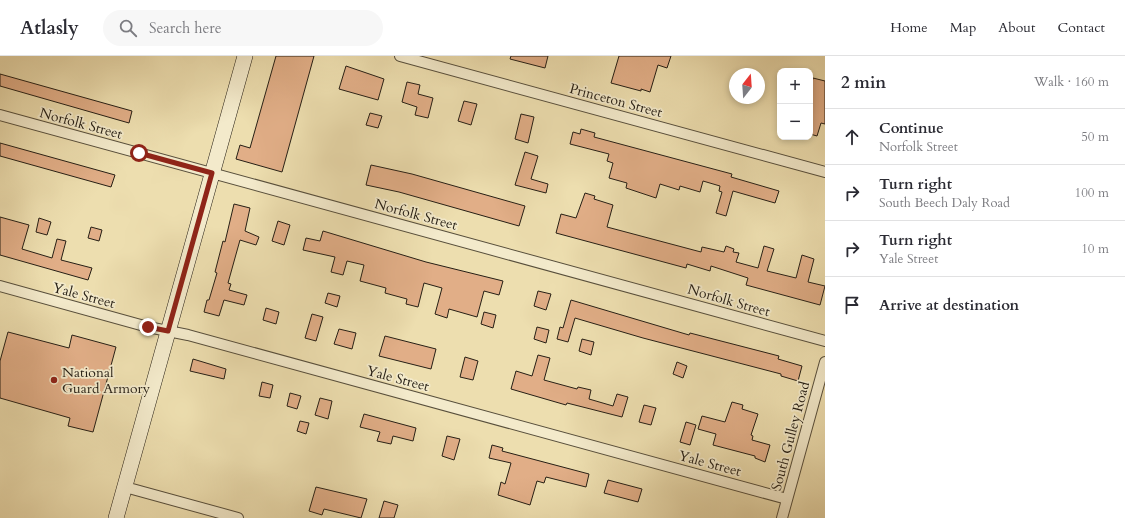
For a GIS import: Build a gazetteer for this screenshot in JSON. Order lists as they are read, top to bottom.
{
  "streets": {
    "street": [
      "Princeton Street",
      "Norfolk Street",
      "Yale Street",
      "South Gulley Road"
    ]
  },
  "crossings": [
    ["Yale Street", "South Gulley Road"]
  ],
  "places": ["National Guard Armory"],
  "north": "top",
  "page": {
    "header": "Atlasly",
    "search": "Search here",
    "nav": [
      "Home",
      "Map",
      "About",
      "Contact"
    ],
    "heading": ["2 min", "Walk · 160 m"],
    "map_buttons": ["+", "−"],
    "list": [
      ["Continue", "Norfolk Street", "50 m"],
      ["Turn right", "South Beech Daly Road", "100 m"],
      ["Turn right", "Yale Street", "10 m"],
      "Arrive at destination"
    ]
  }
}
